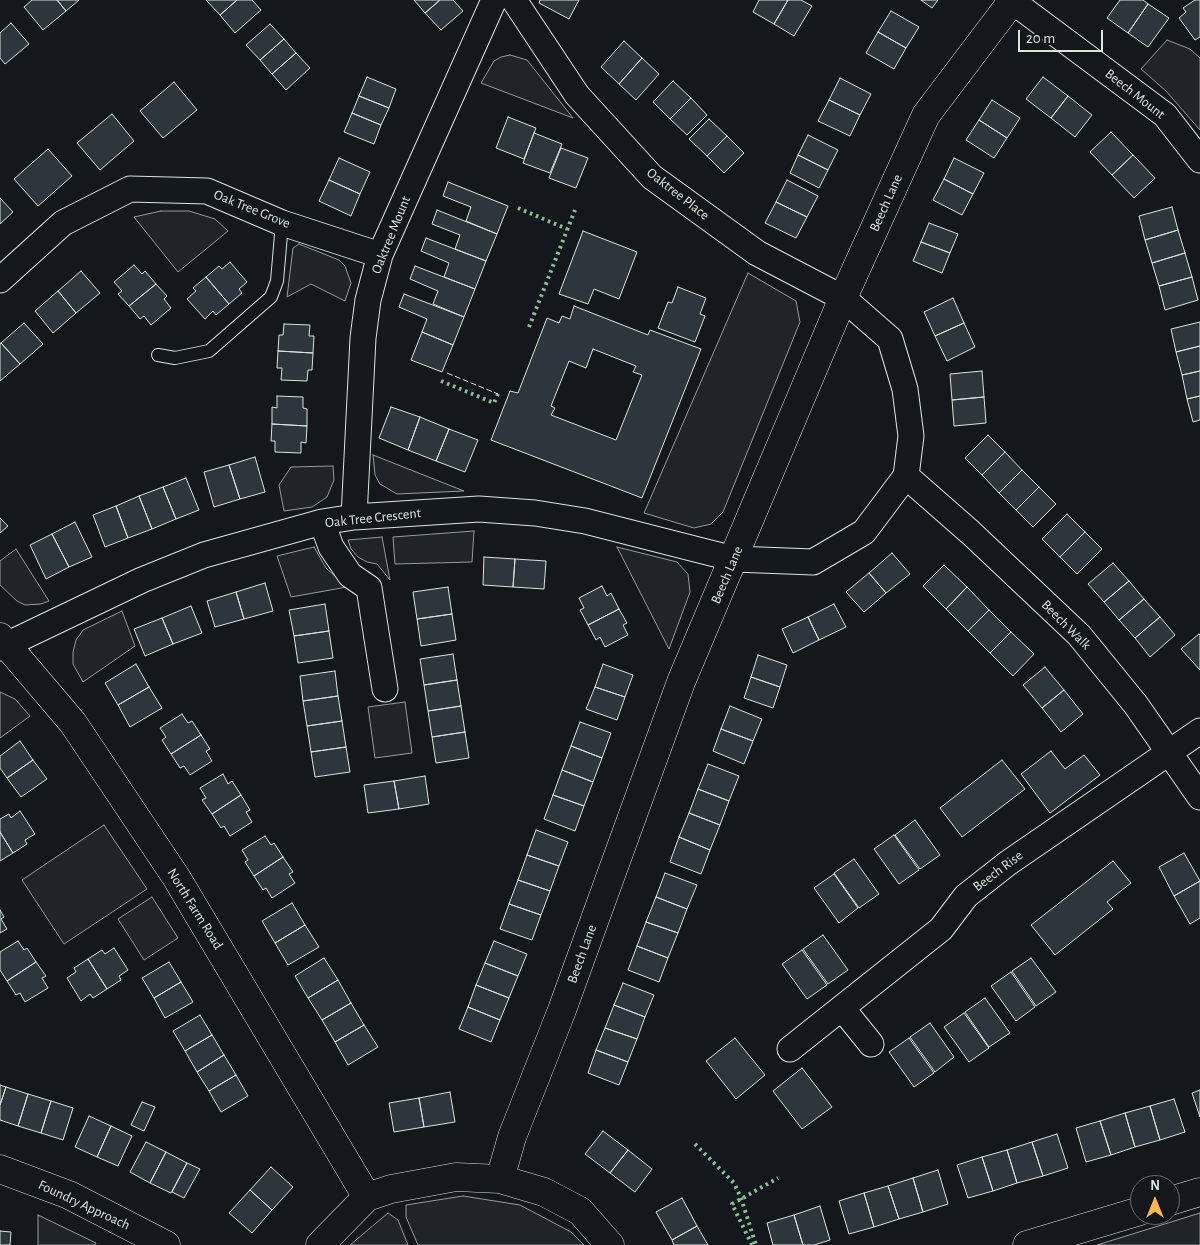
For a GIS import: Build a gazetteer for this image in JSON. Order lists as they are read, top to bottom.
{
  "streets": {
    "street": [
      "Beech Mount",
      "Oaktree Place",
      "Beech Lane",
      "Oak Tree Grove",
      "Oaktree Mount",
      "Oak Tree Crescent",
      "Beech Walk",
      "Beech Rise",
      "North Farm Road",
      "Foundry Approach"
    ]
  },
  "crossings": [
    ["Beech Mount", "Beech Lane"],
    ["Oaktree Place", "Beech Lane"],
    ["Oaktree Place", "Oak Tree Crescent"],
    ["Oaktree Place", "Beech Walk"],
    ["Beech Lane", "Oak Tree Crescent"],
    ["Oak Tree Grove", "Oaktree Mount"],
    ["Oaktree Mount", "Oak Tree Crescent"],
    ["Oak Tree Crescent", "Beech Walk"],
    ["Oak Tree Crescent", "North Farm Road"],
    ["Beech Walk", "Beech Rise"]
  ],
  "scale_bar": "20 m",
  "north": "top"
}
